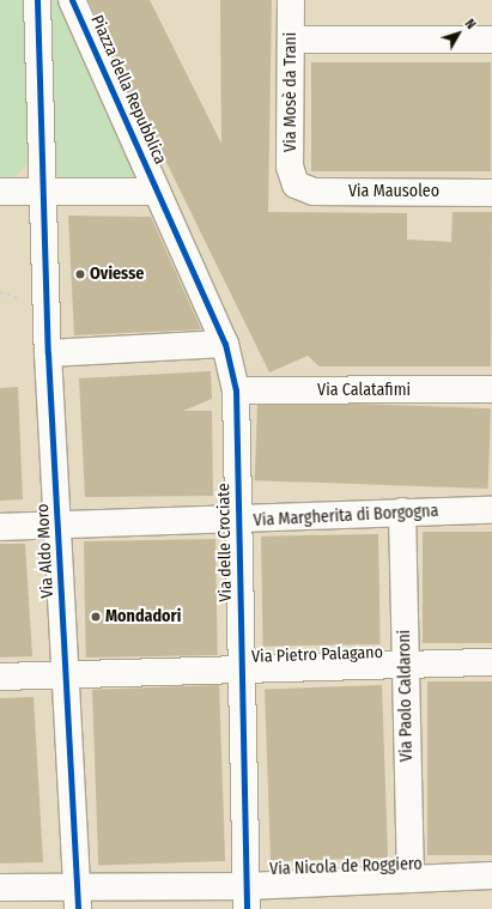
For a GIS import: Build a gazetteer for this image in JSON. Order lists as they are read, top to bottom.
{
  "streets": {
    "street": [
      "Piazza della Repubblica",
      "Via Mosè da Trani",
      "Via Mausoleo",
      "Via Calatafimi",
      "Via Margherita di Borgogna",
      "Via delle Crociate",
      "Via Aldo Moro",
      "Via Pietro Palagano",
      "Via Paolo Caldaroni",
      "Via Nicola de Roggiero"
    ]
  },
  "crossings": [
    ["Piazza della Repubblica", "Via delle Crociate"],
    ["Piazza della Repubblica", "Via Aldo Moro"],
    ["Via Mosè da Trani", "Via Mausoleo"],
    ["Via Calatafimi", "Via delle Crociate"],
    ["Via Margherita di Borgogna", "Via delle Crociate"],
    ["Via Margherita di Borgogna", "Via Aldo Moro"],
    ["Via Margherita di Borgogna", "Via Paolo Caldaroni"],
    ["Via delle Crociate", "Via Pietro Palagano"],
    ["Via delle Crociate", "Via Nicola de Roggiero"],
    ["Via Aldo Moro", "Via Pietro Palagano"],
    ["Via Aldo Moro", "Via Nicola de Roggiero"],
    ["Via Pietro Palagano", "Via Paolo Caldaroni"],
    ["Via Paolo Caldaroni", "Via Nicola de Roggiero"]
  ],
  "places": ["Oviesse", "Mondadori"],
  "north": "top right"
}
